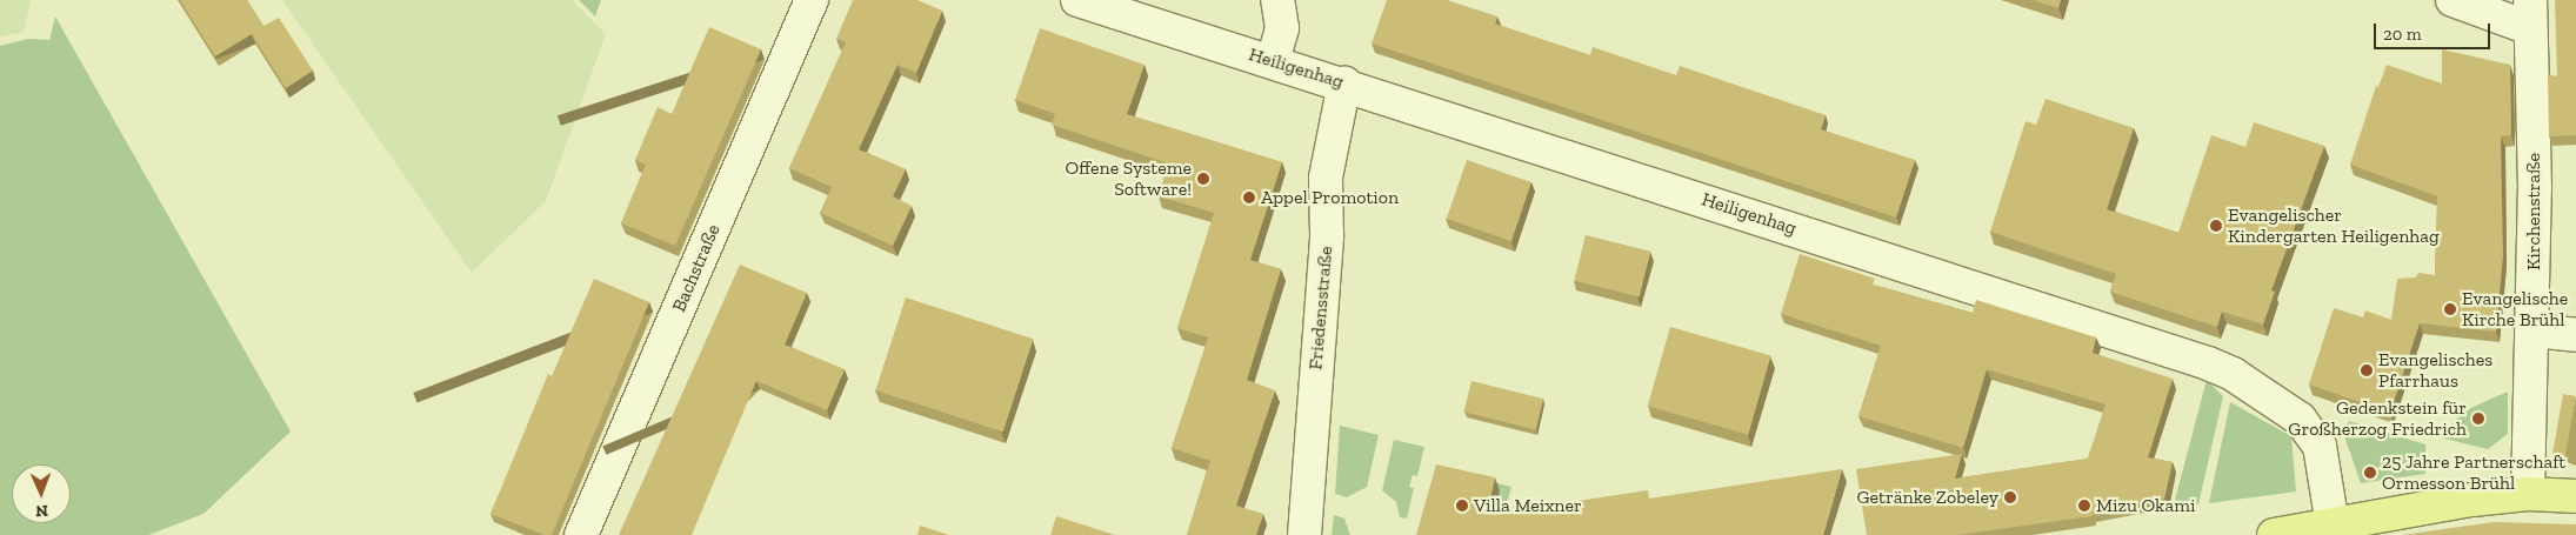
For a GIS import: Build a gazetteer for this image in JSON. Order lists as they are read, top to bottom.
{
  "streets": {
    "street": [
      "Heiligenhag",
      "Kirchenstraße",
      "Bachstraße",
      "Friedensstraße"
    ]
  },
  "crossings": [
    ["Heiligenhag", "Friedensstraße"]
  ],
  "places": [
    "Offene Systeme Software!",
    "Appel Promotion",
    "Evangelischer Kindergarten Heiligenhag",
    "Evangelische Kirche Brühl",
    "Evangelisches Pfarrhaus",
    "Gedenkstein für Großherzog Friedrich",
    "25 Jahre Partnerschaft Ormesson Brühl",
    "Getränke Zobeley",
    "Villa Meixner",
    "Mizu Okami"
  ],
  "scale_bar": "20 m",
  "north": "bottom"
}
